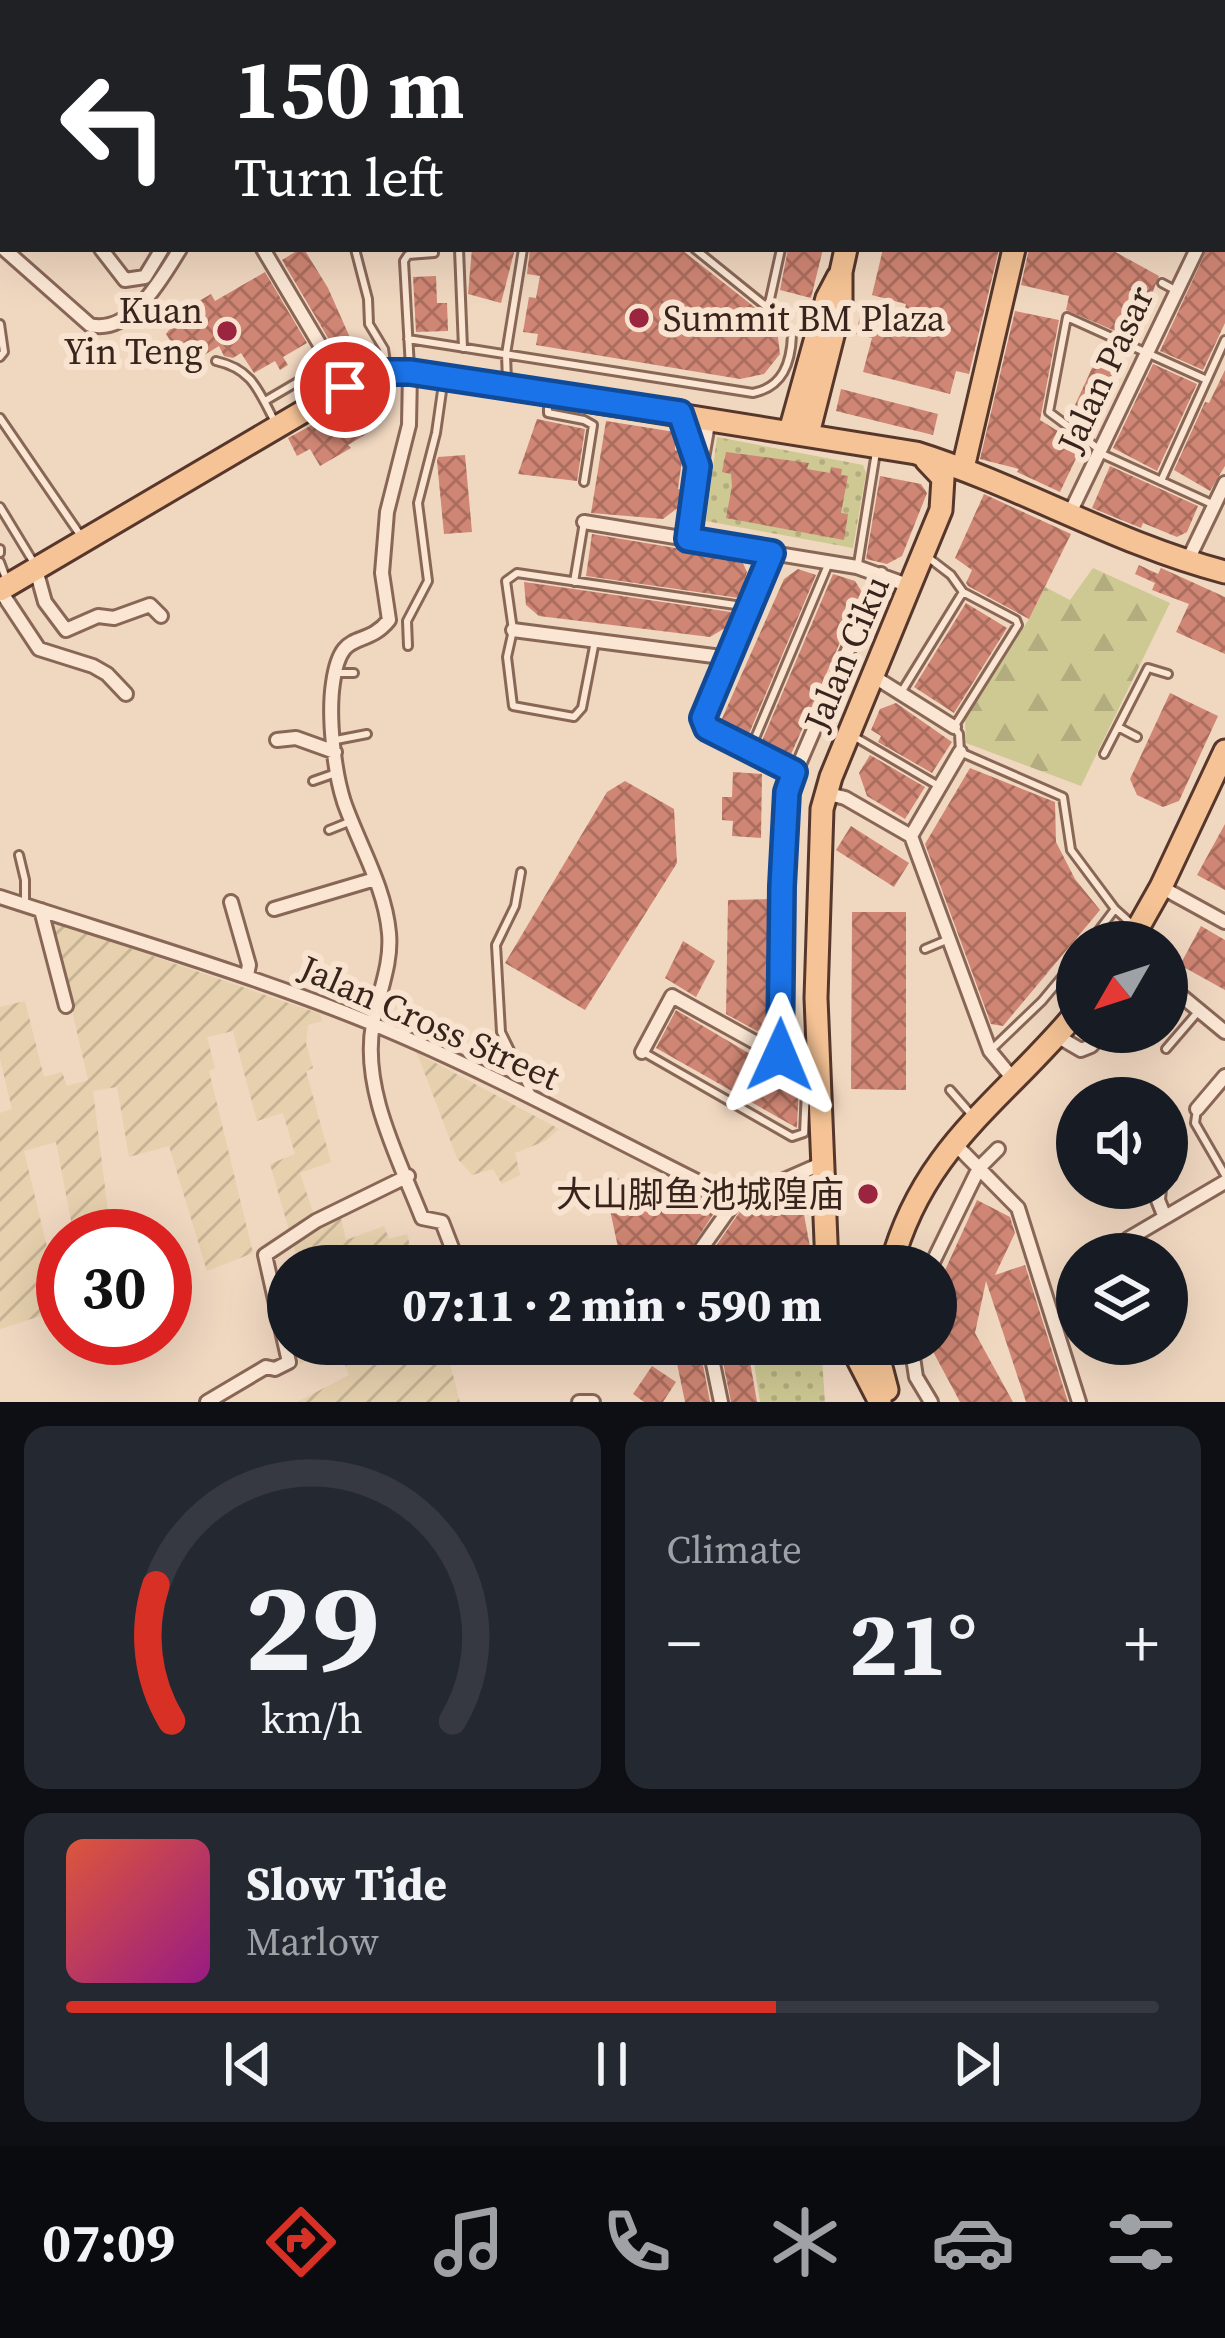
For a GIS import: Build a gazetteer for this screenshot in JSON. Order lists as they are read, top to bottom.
{
  "streets": {
    "main road": ["Jalan Ciku"],
    "street": ["Jalan Pasar", "Jalan Cross Street"]
  },
  "places": ["Summit BM Plaza", "Kuan Yin Teng", "大山脚鱼池城隍庙"],
  "north": "bottom left",
  "page": {
    "turn": ["150 m", "Turn left"],
    "limit": "30",
    "trip": "07:11 · 2 min · 590 m",
    "tile": "Climate",
    "heat": ["−", "21°", "+"],
    "song": ["Slow Tide", "Marlow"],
    "tabs": "07:09",
    "gauge": ["29", "km/h"]
  }
}
